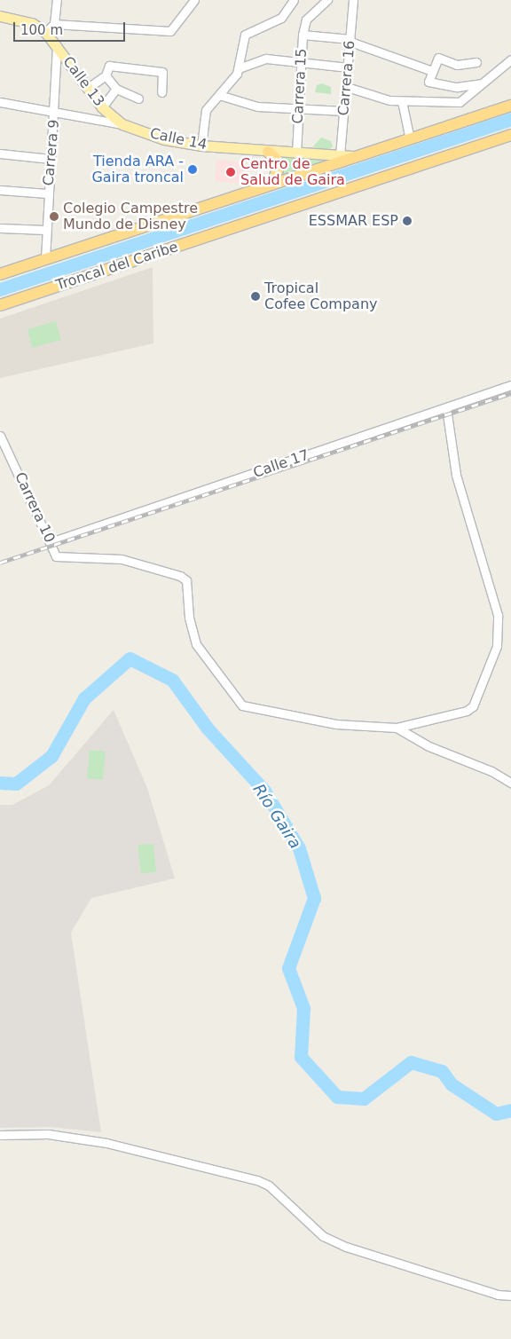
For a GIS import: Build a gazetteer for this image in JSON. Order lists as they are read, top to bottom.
{
  "streets": {
    "highway": ["Troncal del Caribe"],
    "main road": ["Calle 13", "Calle 14"],
    "street": [
      "Carrera 16",
      "Carrera 15",
      "Carrera 9",
      "Calle 17",
      "Carrera 10"
    ]
  },
  "crossings": [
    ["Carrera 16", "Calle 14"],
    ["Calle 13", "Calle 14"],
    ["Calle 13", "Carrera 9"],
    ["Carrera 15", "Calle 14"],
    ["Calle 14", "Carrera 9"],
    ["Calle 14", "Troncal del Caribe"],
    ["Carrera 9", "Troncal del Caribe"],
    ["Calle 17", "Carrera 10"]
  ],
  "water": ["Río Gaira"],
  "places": [
    "Tienda ARA - Gaira troncal",
    "Centro de Salud de Gaira",
    "Colegio Campestre Mundo de Disney",
    "ESSMAR ESP",
    "Tropical Cofee Company"
  ],
  "scale_bar": "100 m"
}
